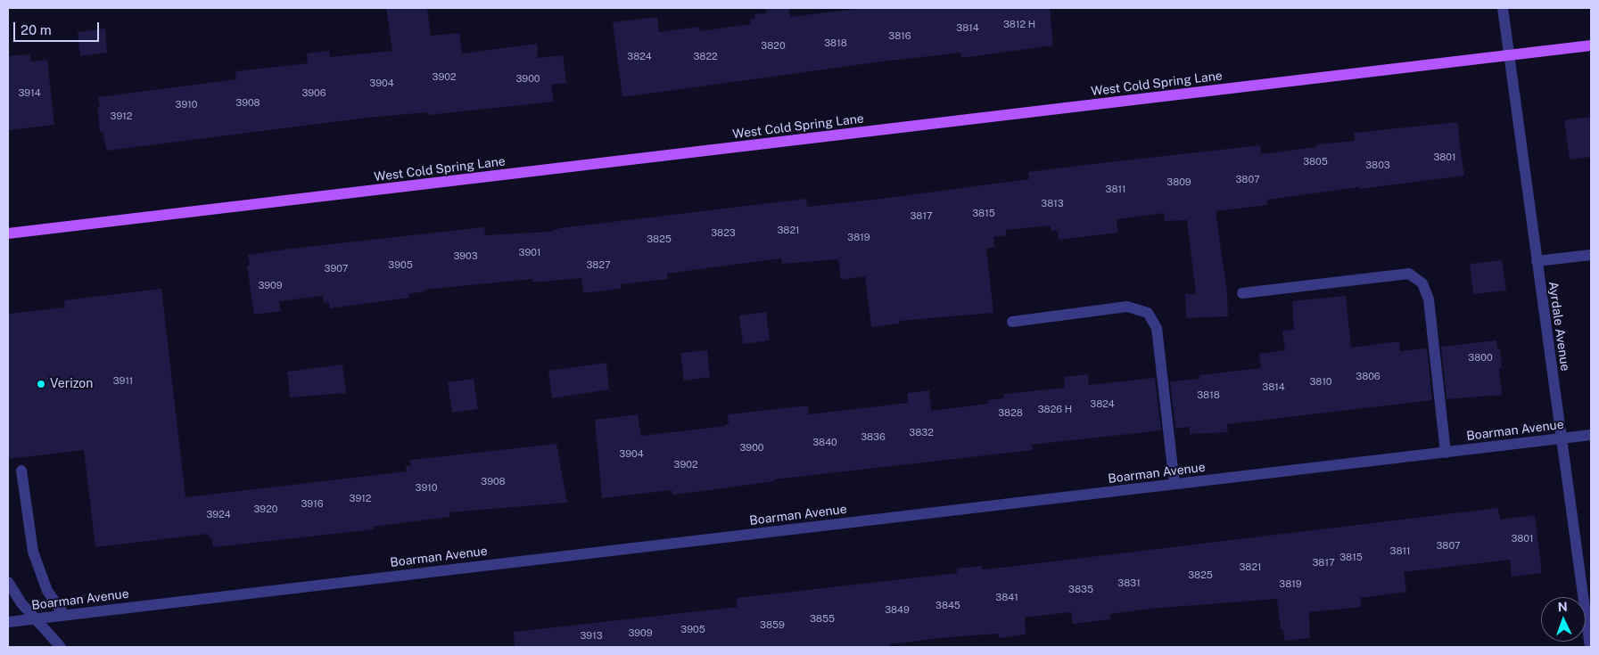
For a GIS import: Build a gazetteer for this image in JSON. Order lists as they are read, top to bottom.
{
  "streets": {
    "main road": ["West Cold Spring Lane"],
    "street": ["Ayrdale Avenue", "Boarman Avenue"]
  },
  "crossings": [
    ["West Cold Spring Lane", "Ayrdale Avenue"],
    ["Ayrdale Avenue", "Boarman Avenue"]
  ],
  "places": ["Verizon"],
  "house_numbers": [
    "3812 H",
    "3814",
    "3816",
    "3818",
    "3820",
    "3824",
    "3822",
    "3902",
    "3900",
    "3904",
    "3914",
    "3906",
    "3908",
    "3910",
    "3912",
    "3801",
    "3805",
    "3803",
    "3807",
    "3809",
    "3811",
    "3813",
    "3815",
    "3817",
    "3821",
    "3823",
    "3819",
    "3825",
    "3901",
    "3903",
    "3905",
    "3827",
    "3907",
    "3909",
    "3800",
    "3806",
    "3911",
    "3810",
    "3814",
    "3818",
    "3824",
    "3826 H",
    "3828",
    "3832",
    "3836",
    "3840",
    "3900",
    "3904",
    "3902",
    "3908",
    "3910",
    "3912",
    "3916",
    "3920",
    "3924",
    "3801",
    "3807",
    "3811",
    "3815",
    "3817",
    "3821",
    "3825",
    "3831",
    "3819",
    "3835",
    "3841",
    "3845",
    "3849",
    "3855",
    "3859",
    "3905",
    "3909",
    "3913"
  ],
  "scale_bar": "20 m",
  "north": "top"
}
